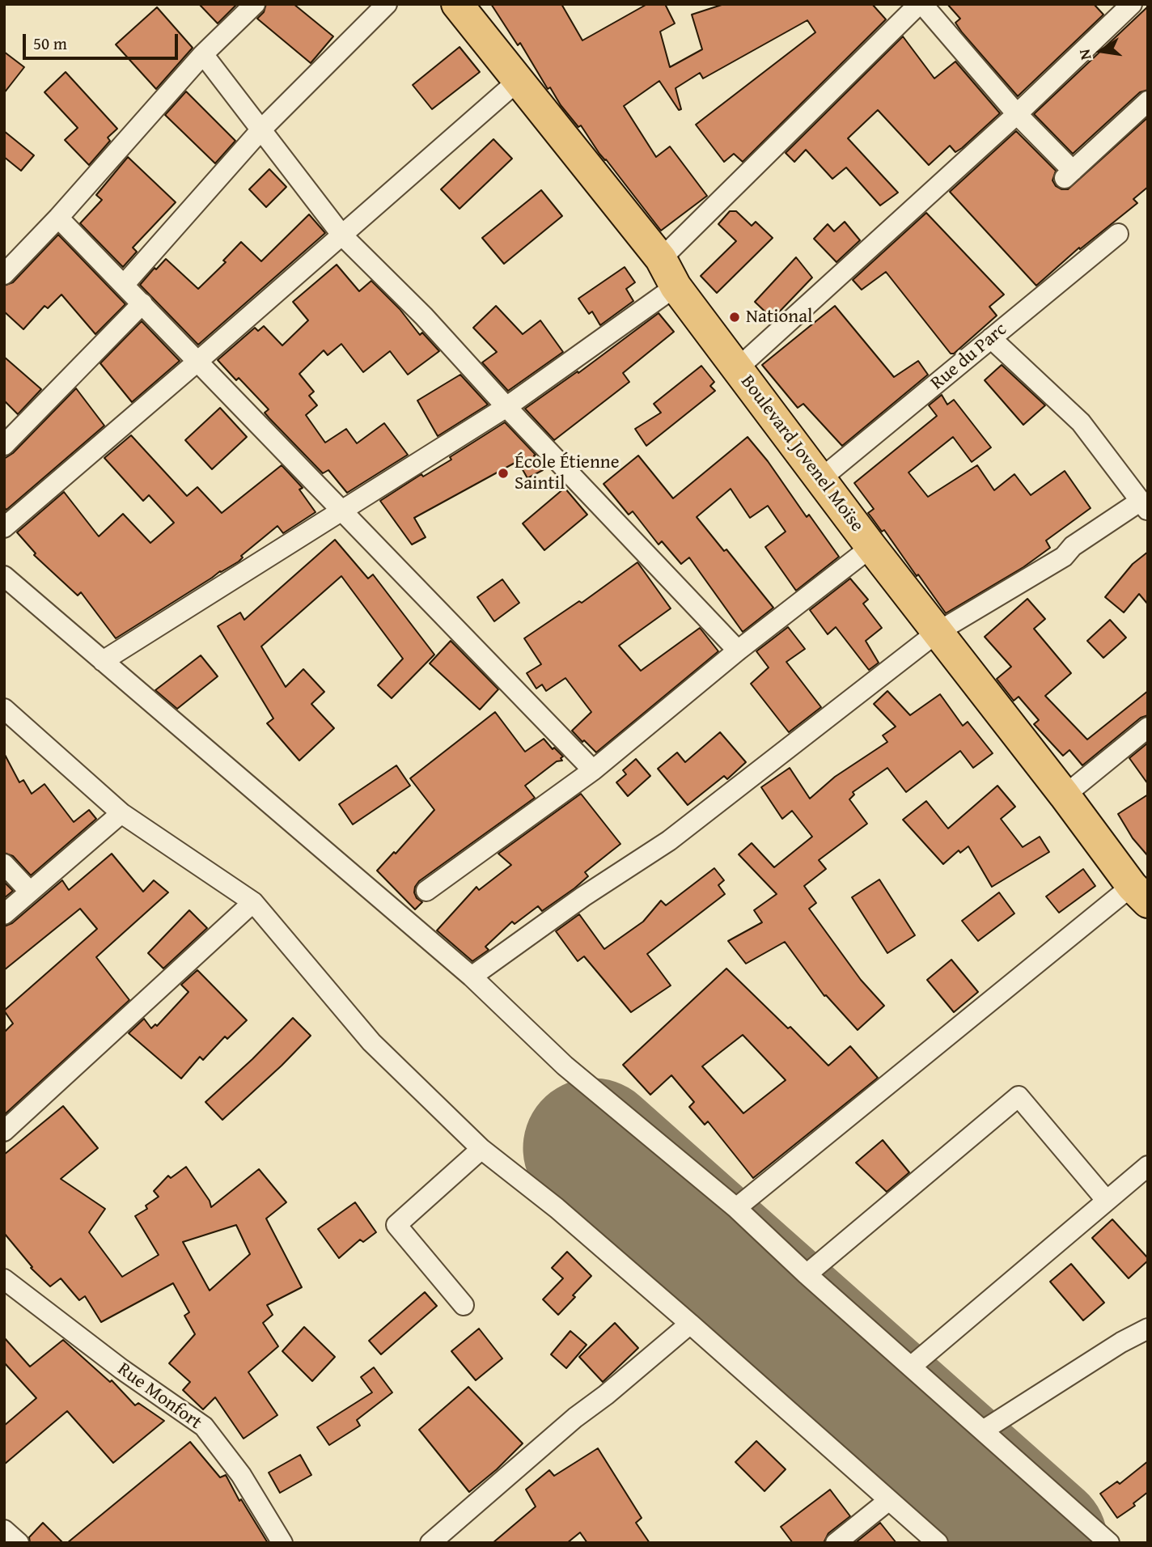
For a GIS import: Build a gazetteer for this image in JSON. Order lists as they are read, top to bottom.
{
  "streets": {
    "main road": ["Boulevard Jovenel Moïse"],
    "street": ["Rue du Parc", "Rue Monfort"]
  },
  "crossings": [
    ["Rue du Parc", "Boulevard Jovenel Moïse"]
  ],
  "places": ["National", "École Étienne Saintil"],
  "scale_bar": "50 m",
  "north": "left"
}
